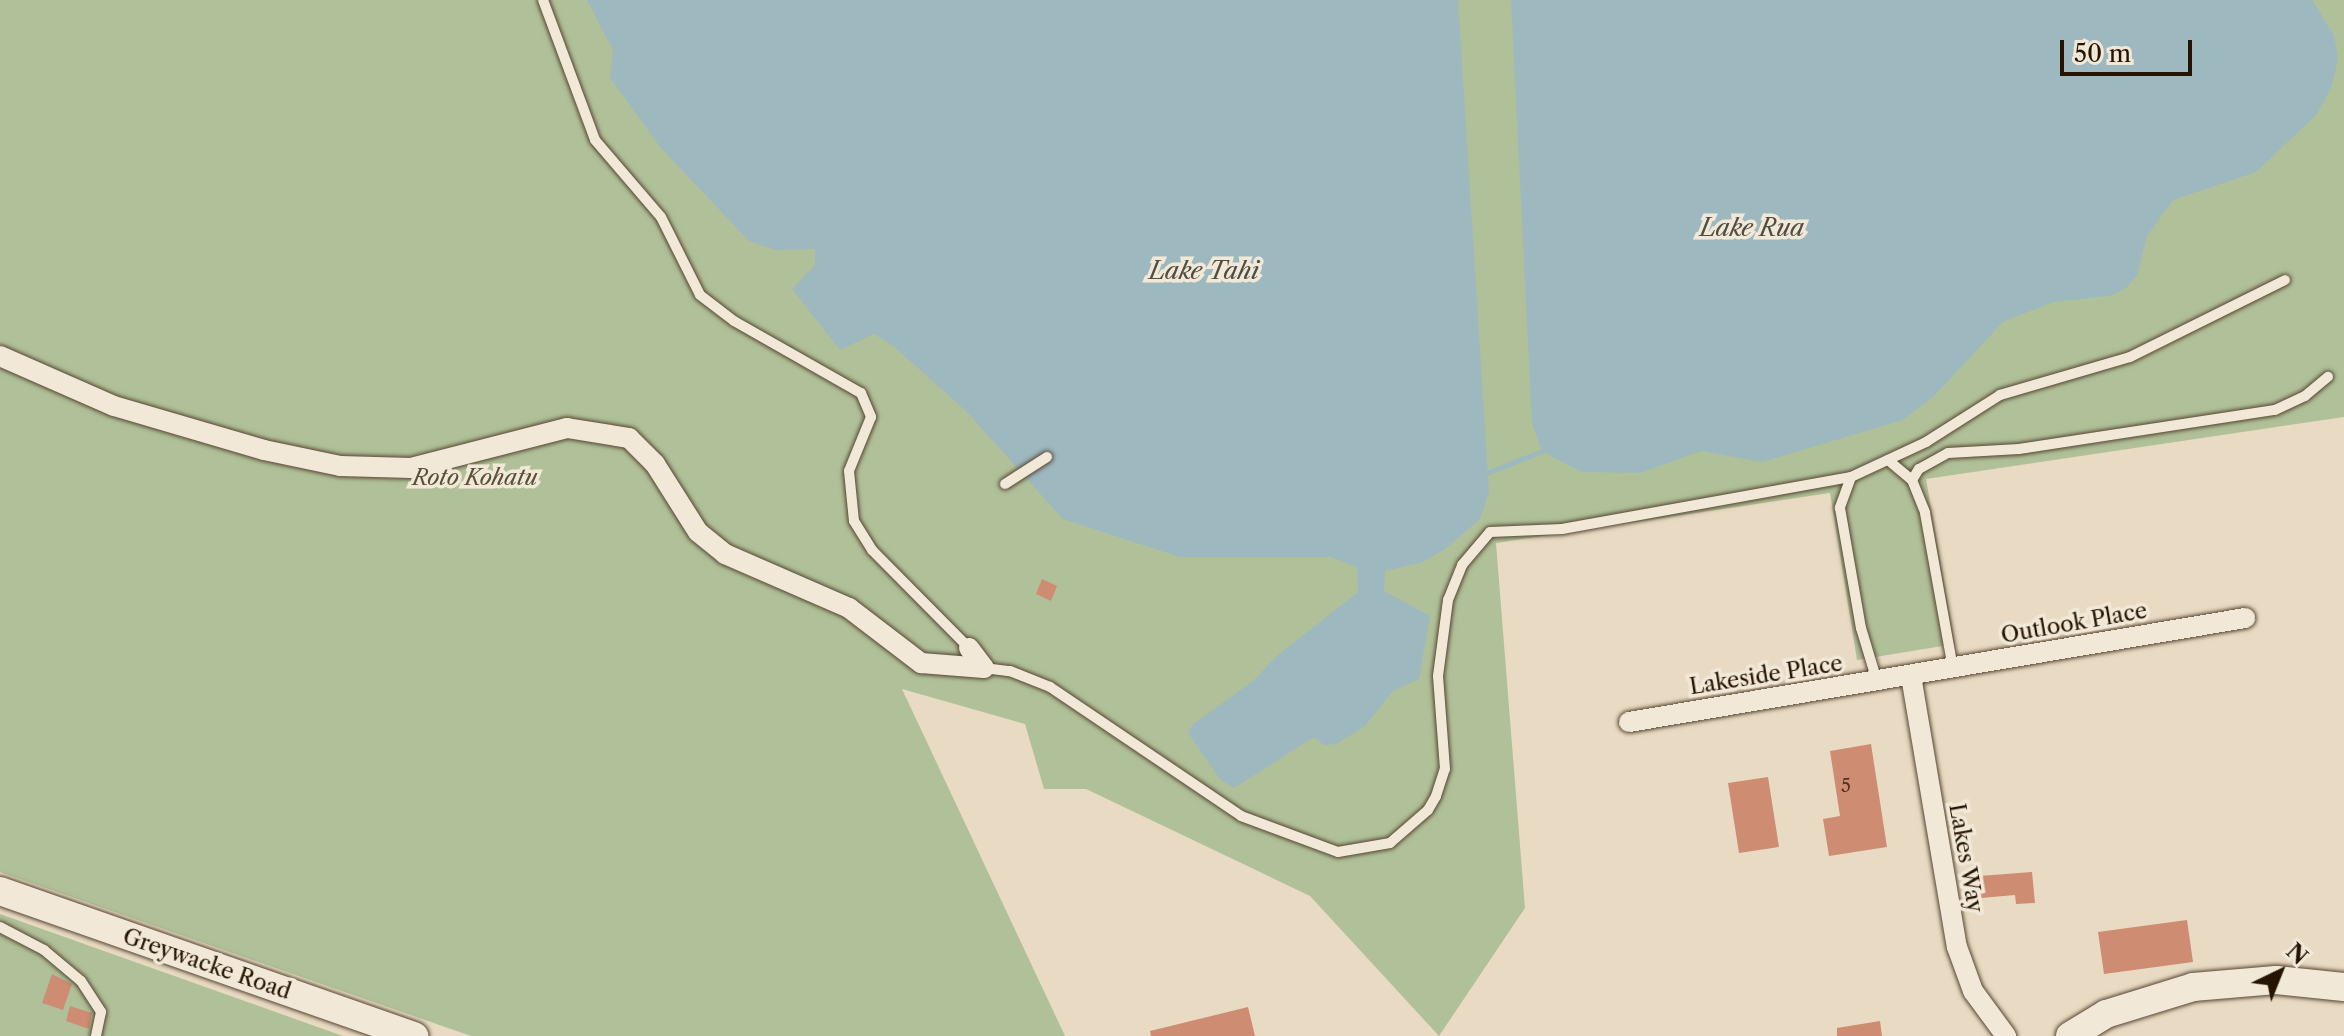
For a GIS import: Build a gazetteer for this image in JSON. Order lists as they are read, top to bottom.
{
  "streets": {
    "street": [
      "Outlook Place",
      "Lakeside Place",
      "Lakes Way",
      "Greywacke Road"
    ]
  },
  "crossings": [
    ["Outlook Place", "Lakeside Place"],
    ["Outlook Place", "Lakes Way"],
    ["Lakeside Place", "Lakes Way"]
  ],
  "water": ["Lake Rua", "Lake Tahi"],
  "parks": ["Roto Kohatu"],
  "house_numbers": ["5"],
  "scale_bar": "50 m",
  "north": "top right"
}
